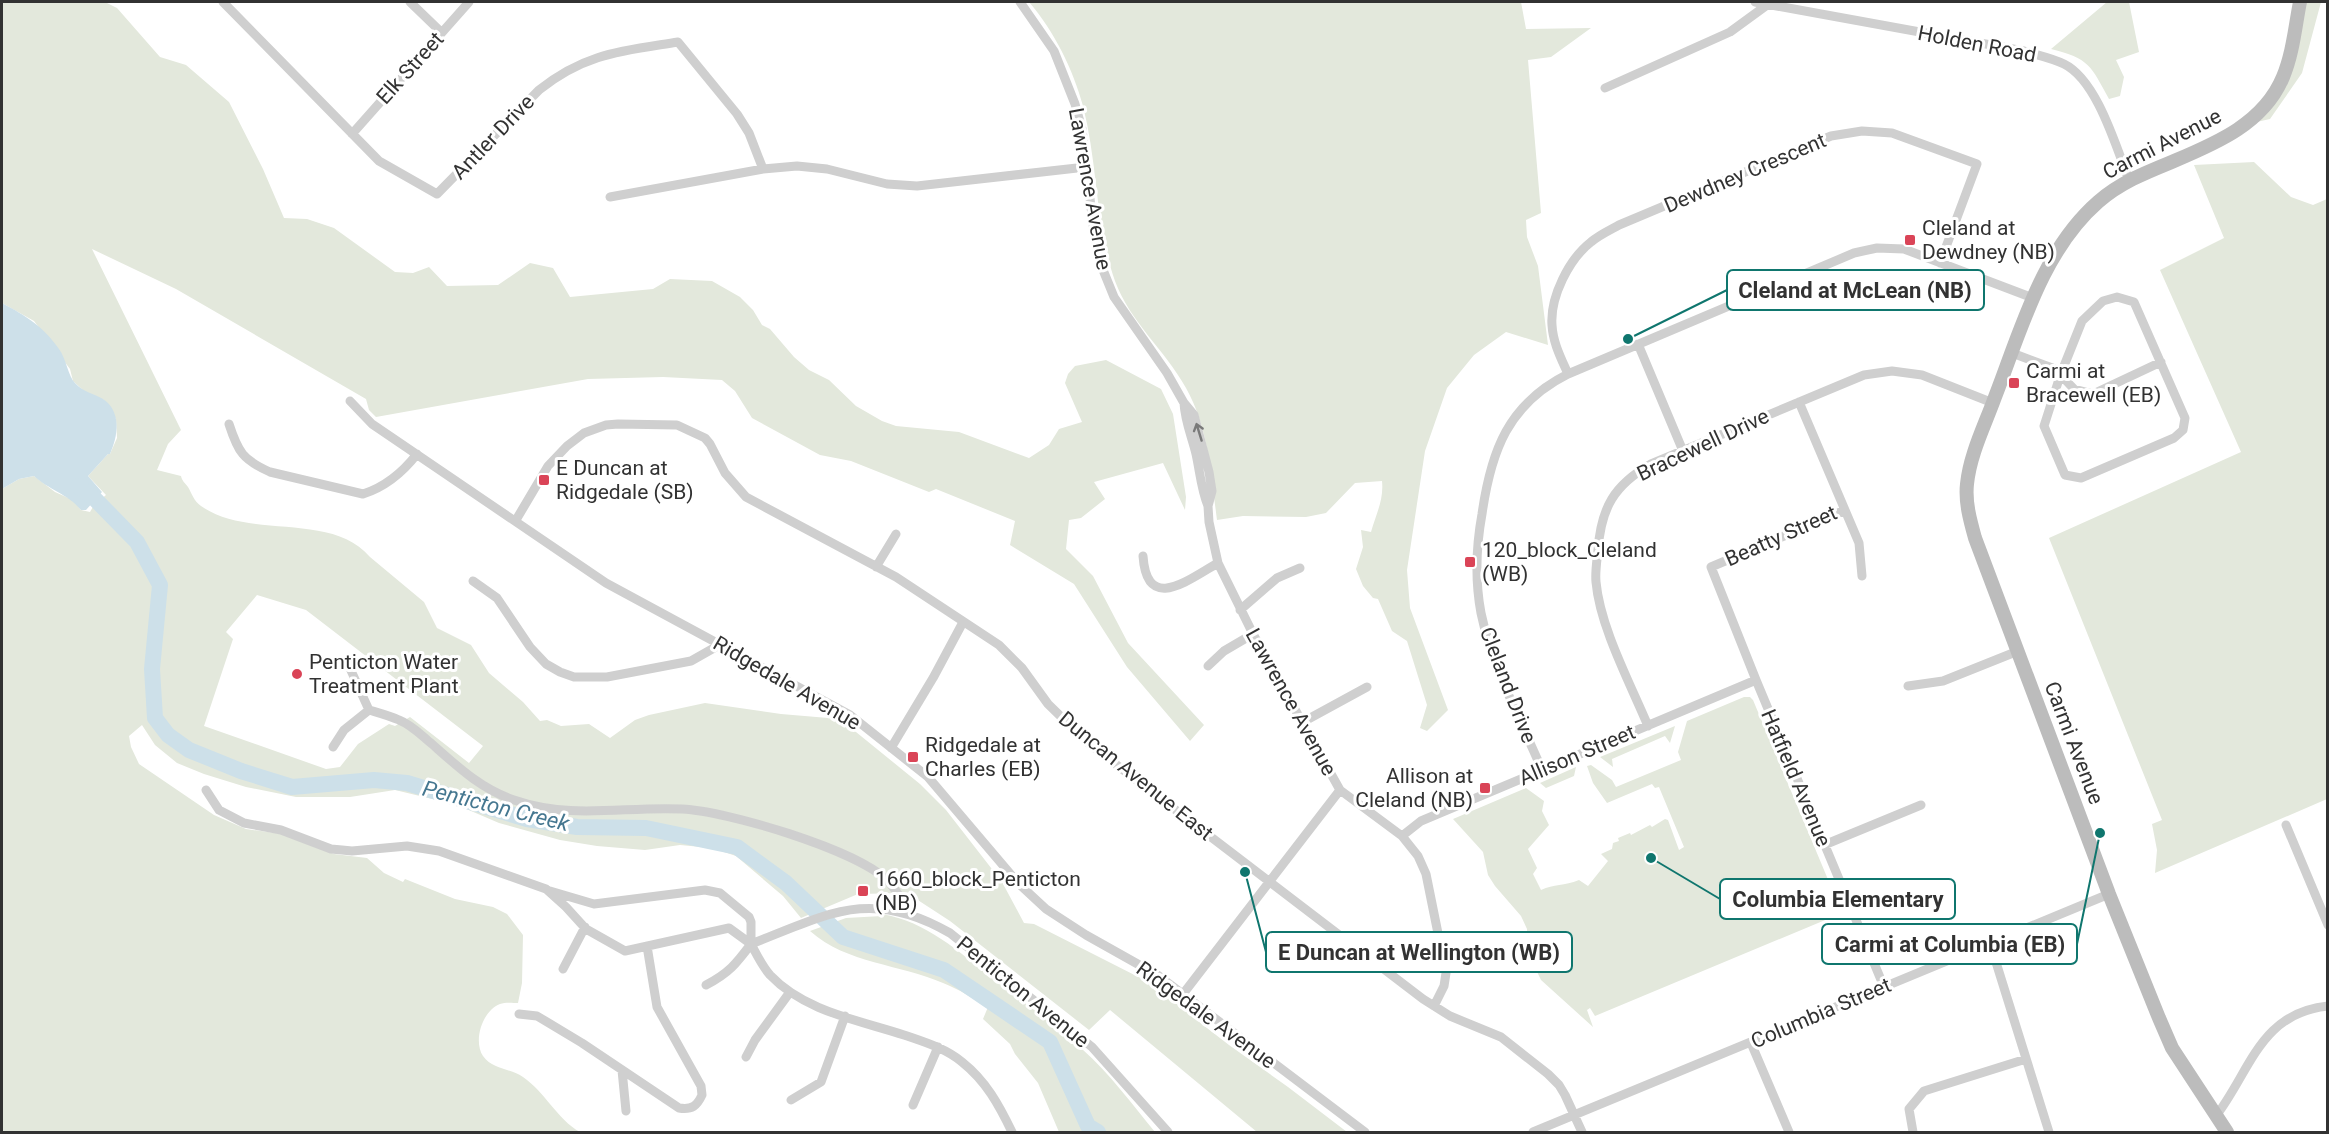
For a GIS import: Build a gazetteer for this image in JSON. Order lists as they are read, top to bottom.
{
  "streets": {
    "street": [
      "Holden Road",
      "Elk Street",
      "Antler Drive",
      "Carmi Avenue",
      "Dewdney Crescent",
      "Lawrence Avenue",
      "Bracewell Drive",
      "Beatty Street",
      "Ridgedale Avenue",
      "Cleland Drive",
      "Allison Street",
      "Duncan Avenue East",
      "Hatfield Avenue",
      "Penticton Avenue",
      "Columbia Street"
    ]
  },
  "crossings": [
    ["Holden Road", "Carmi Avenue"],
    ["Elk Street", "Antler Drive"],
    ["Carmi Avenue", "Bracewell Drive"],
    ["Carmi Avenue", "Cleland Drive"],
    ["Carmi Avenue", "Columbia Street"],
    ["Dewdney Crescent", "Cleland Drive"],
    ["Lawrence Avenue", "Allison Street"],
    ["Lawrence Avenue", "Duncan Avenue East"],
    ["Bracewell Drive", "Beatty Street"],
    ["Bracewell Drive", "Allison Street"],
    ["Beatty Street", "Hatfield Avenue"],
    ["Ridgedale Avenue", "Duncan Avenue East"],
    ["Cleland Drive", "Allison Street"],
    ["Allison Street", "Hatfield Avenue"],
    ["Duncan Avenue East", "Columbia Street"],
    ["Hatfield Avenue", "Columbia Street"]
  ],
  "water": ["Penticton Creek"],
  "places": {
    "transit": [
      "Cleland at Dewdney (NB)",
      "Carmi at Bracewell (EB)",
      "E Duncan at Ridgedale (SB)",
      "120_block_Cleland (WB)",
      "Ridgedale at Charles (EB)",
      "Allison at Cleland (NB)",
      "1660_block_Penticton (NB)"
    ],
    "other": [
      "Cleland at McLean (NB)",
      "Penticton Water Treatment Plant",
      "Carmi at Columbia (EB)",
      "Columbia Elementary",
      "E Duncan at Wellington (WB)"
    ]
  }
}
